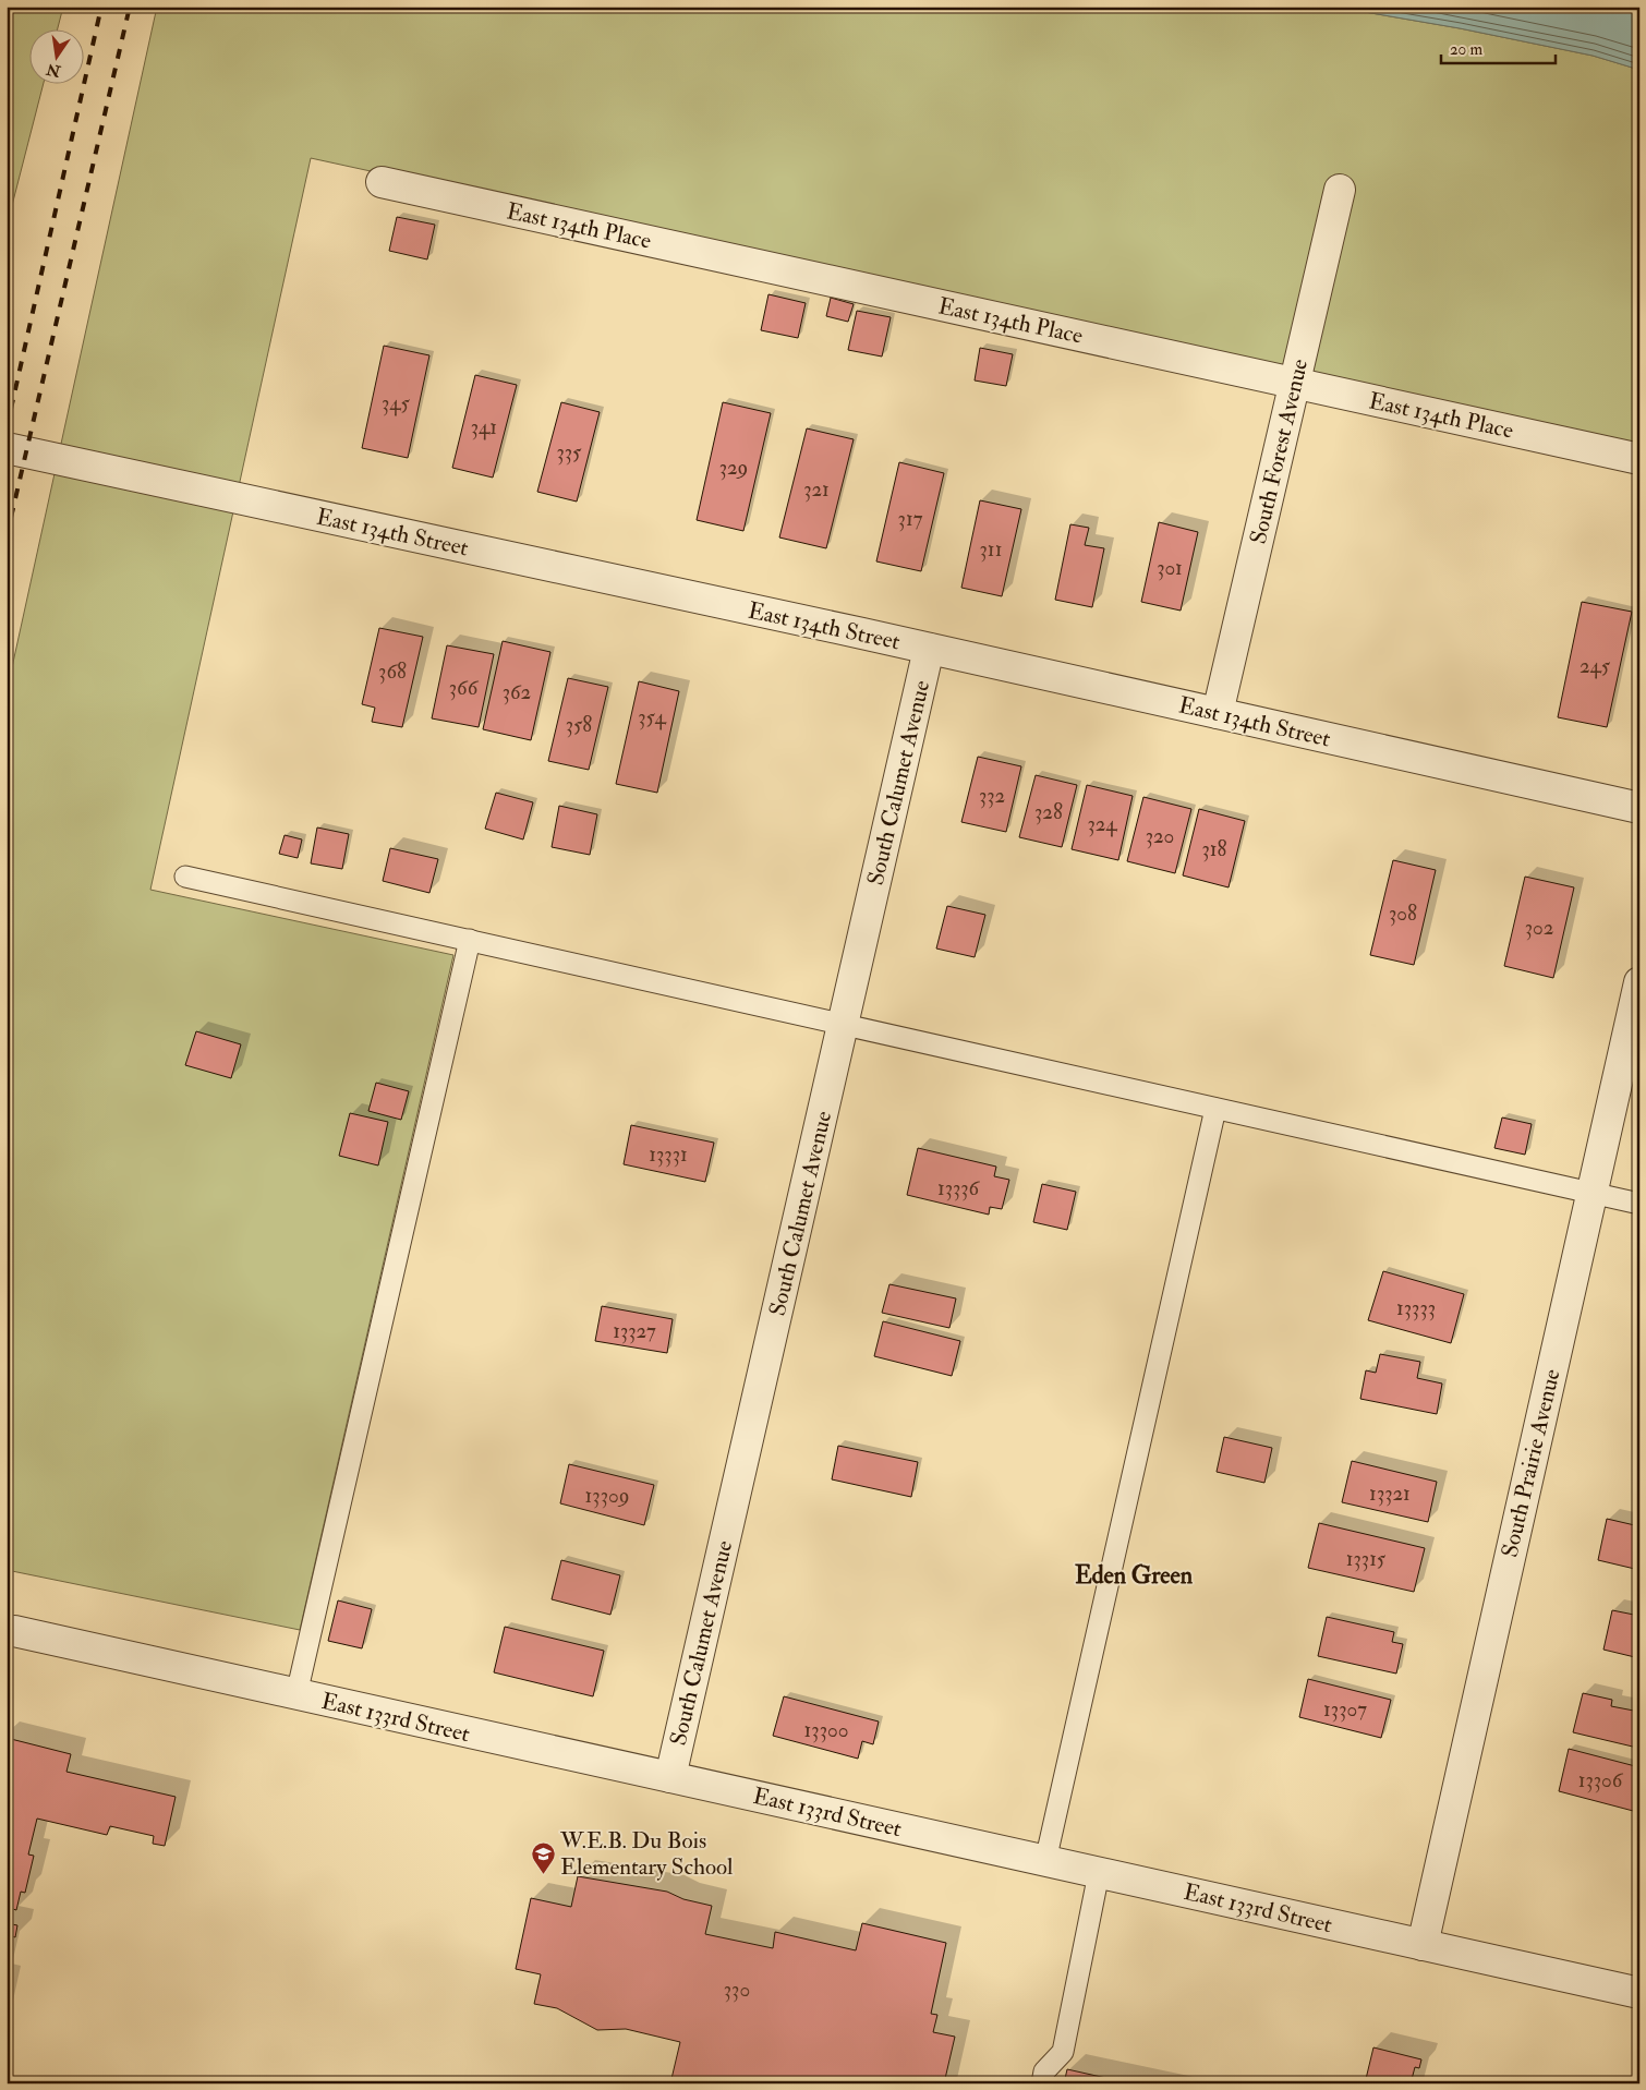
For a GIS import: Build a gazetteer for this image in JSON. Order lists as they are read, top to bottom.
{
  "streets": {
    "street": [
      "East 134th Place",
      "South Forest Avenue",
      "East 134th Street",
      "South Calumet Avenue",
      "South Prairie Avenue",
      "East 133rd Street"
    ]
  },
  "crossings": [
    ["East 134th Place", "South Forest Avenue"],
    ["South Forest Avenue", "East 134th Street"],
    ["East 134th Street", "South Calumet Avenue"],
    ["South Calumet Avenue", "East 133rd Street"],
    ["South Prairie Avenue", "East 133rd Street"]
  ],
  "districts": ["Eden Green"],
  "places": {
    "school or university": ["W.E.B. Du Bois Elementary School"]
  },
  "house_numbers": [
    "345",
    "341",
    "335",
    "329",
    "321",
    "317",
    "311",
    "301",
    "245",
    "368",
    "366",
    "362",
    "354",
    "358",
    "332",
    "328",
    "324",
    "320",
    "318",
    "308",
    "302",
    "13331",
    "13336",
    "13333",
    "13327",
    "13321",
    "13309",
    "13315",
    "13307",
    "13300",
    "13306",
    "330"
  ],
  "scale_bar": "20 m",
  "north": "bottom"
}
